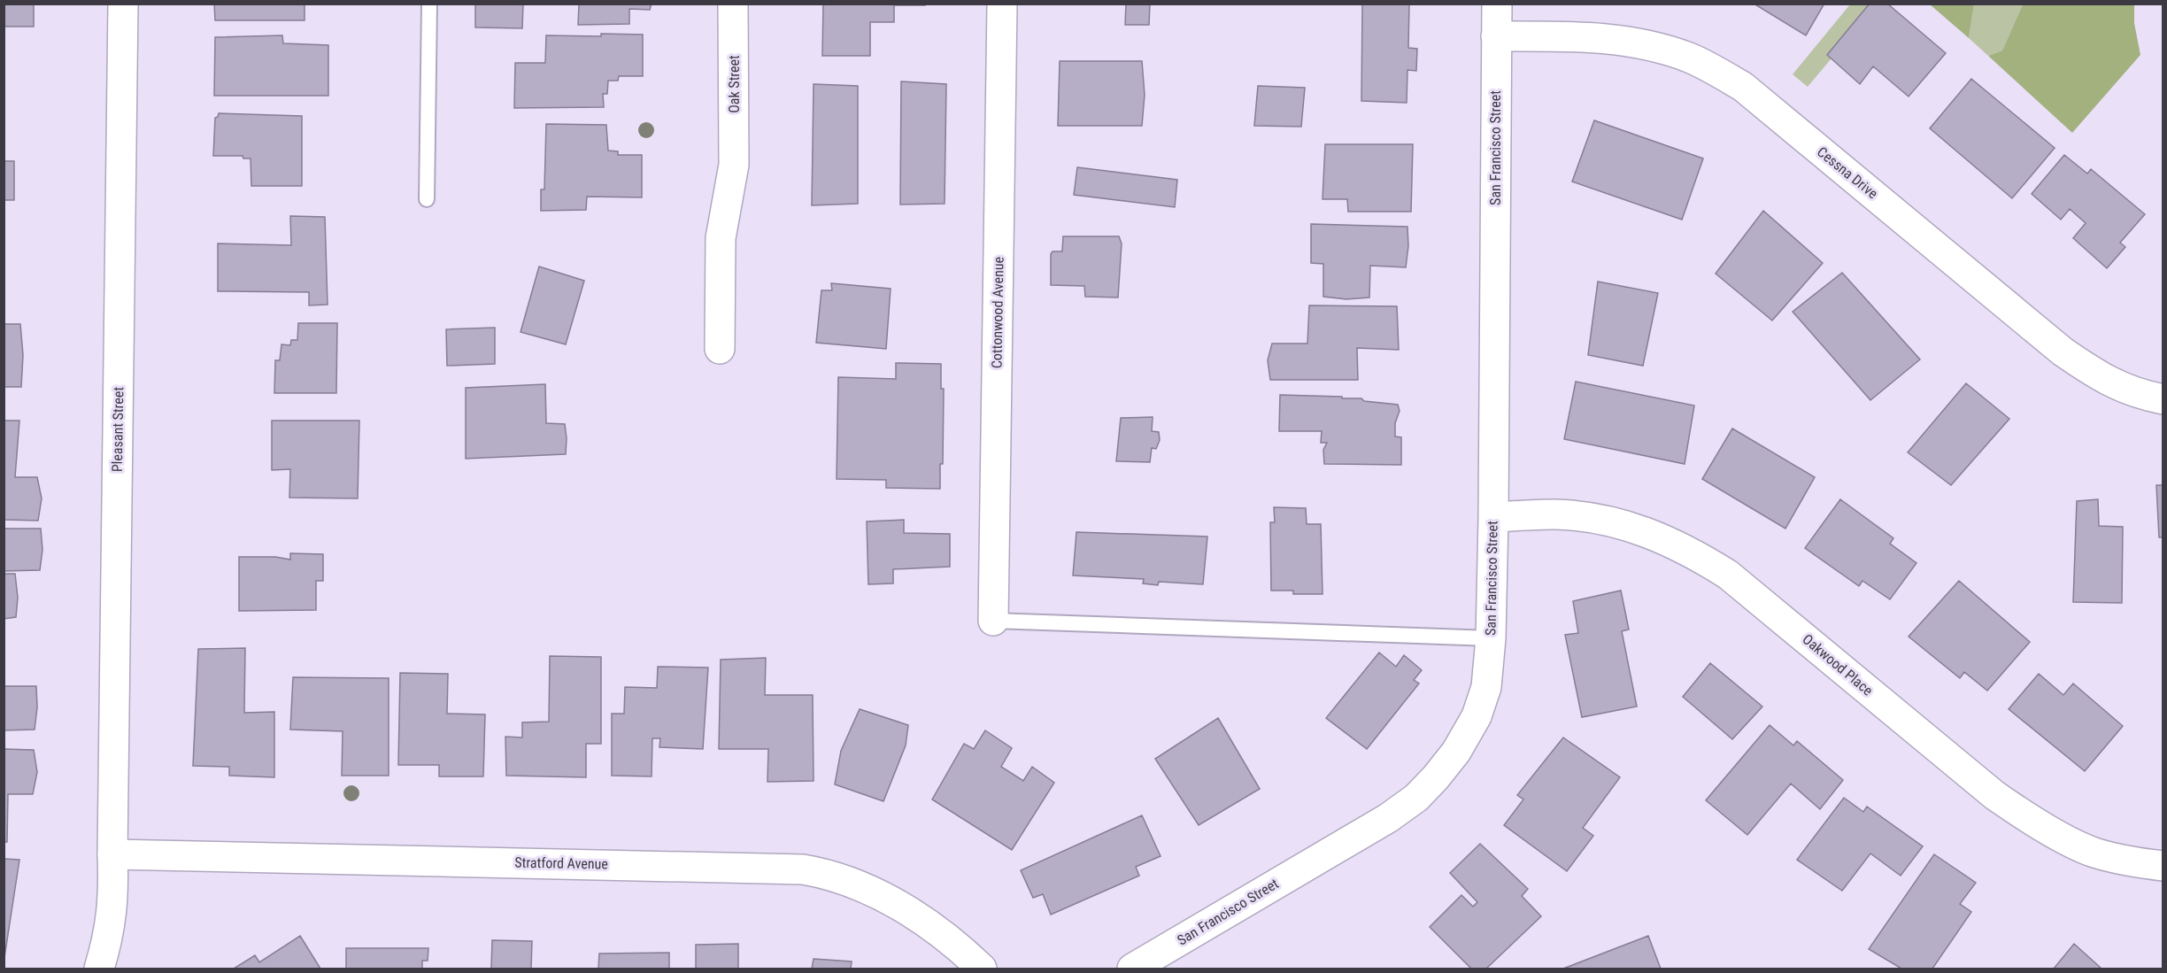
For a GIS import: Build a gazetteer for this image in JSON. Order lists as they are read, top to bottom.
{
  "streets": {
    "street": [
      "Oak Street",
      "San Francisco Street",
      "Cessna Drive",
      "Cottonwood Avenue",
      "Pleasant Street",
      "Oakwood Place",
      "Stratford Avenue"
    ]
  },
  "crossings": [
    ["San Francisco Street", "Cessna Drive"],
    ["San Francisco Street", "Oakwood Place"],
    ["Pleasant Street", "Stratford Avenue"]
  ]
}
